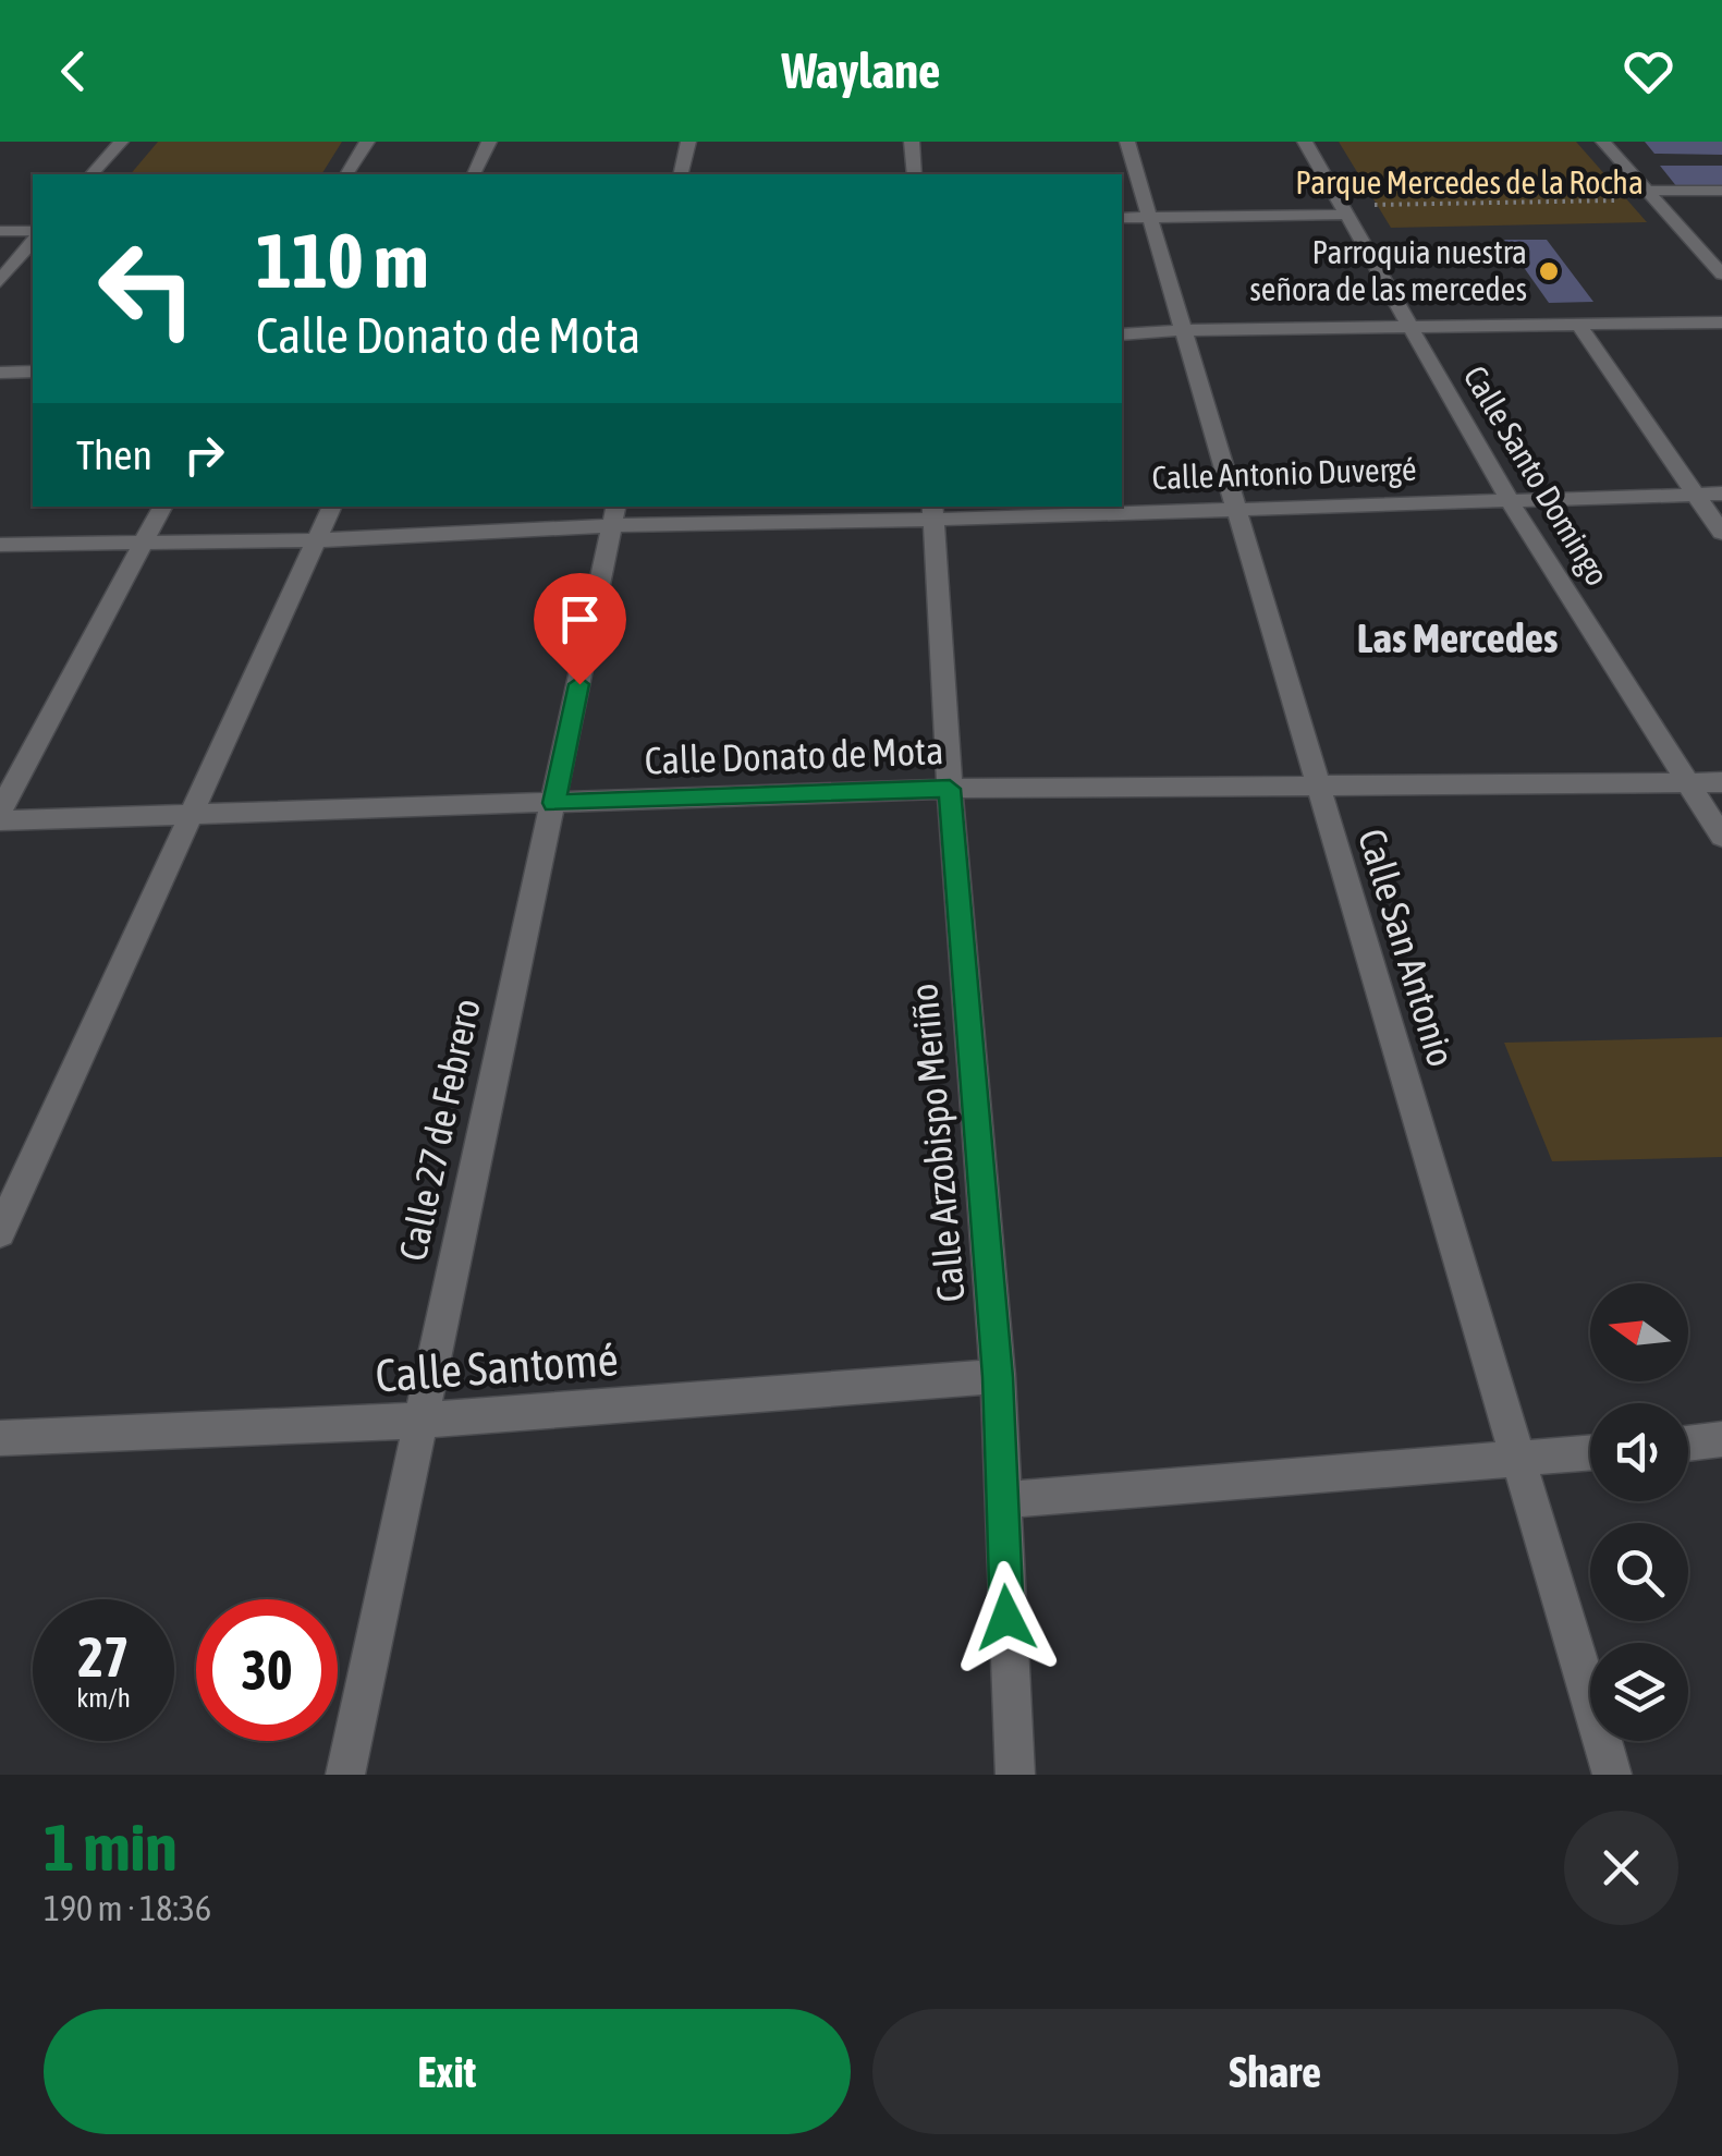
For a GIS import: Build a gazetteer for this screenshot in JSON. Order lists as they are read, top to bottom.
{
  "streets": {
    "street": [
      "Calle Antonio Duvergé",
      "Calle Santo Domingo",
      "Calle Donato de Mota",
      "Calle San Antonio",
      "Calle 27 de Febrero",
      "Calle Arzobispo Meriño",
      "Calle Santomé"
    ]
  },
  "crossings": [
    ["Calle Antonio Duvergé", "Calle Santo Domingo"],
    ["Calle Antonio Duvergé", "Calle San Antonio"],
    ["Calle Antonio Duvergé", "Calle 27 de Febrero"],
    ["Calle Antonio Duvergé", "Calle Arzobispo Meriño"],
    ["Calle Santo Domingo", "Calle Donato de Mota"],
    ["Calle Donato de Mota", "Calle San Antonio"],
    ["Calle Donato de Mota", "Calle 27 de Febrero"],
    ["Calle Donato de Mota", "Calle Arzobispo Meriño"],
    ["Calle 27 de Febrero", "Calle Santomé"],
    ["Calle Arzobispo Meriño", "Calle Santomé"]
  ],
  "districts": ["Las Mercedes"],
  "parks": ["Parque Mercedes de la Rocha"],
  "places": ["Parroquia nuestra señora de las mercedes"],
  "north": "left",
  "page": {
    "header": "Waylane",
    "turn": ["110 m", "Calle Donato de Mota"],
    "then": "Then",
    "speed": "27 km/h",
    "limit": "30",
    "heading": ["1 min", "190 m · 18:36"],
    "buttons": ["Exit", "Share"]
  }
}
